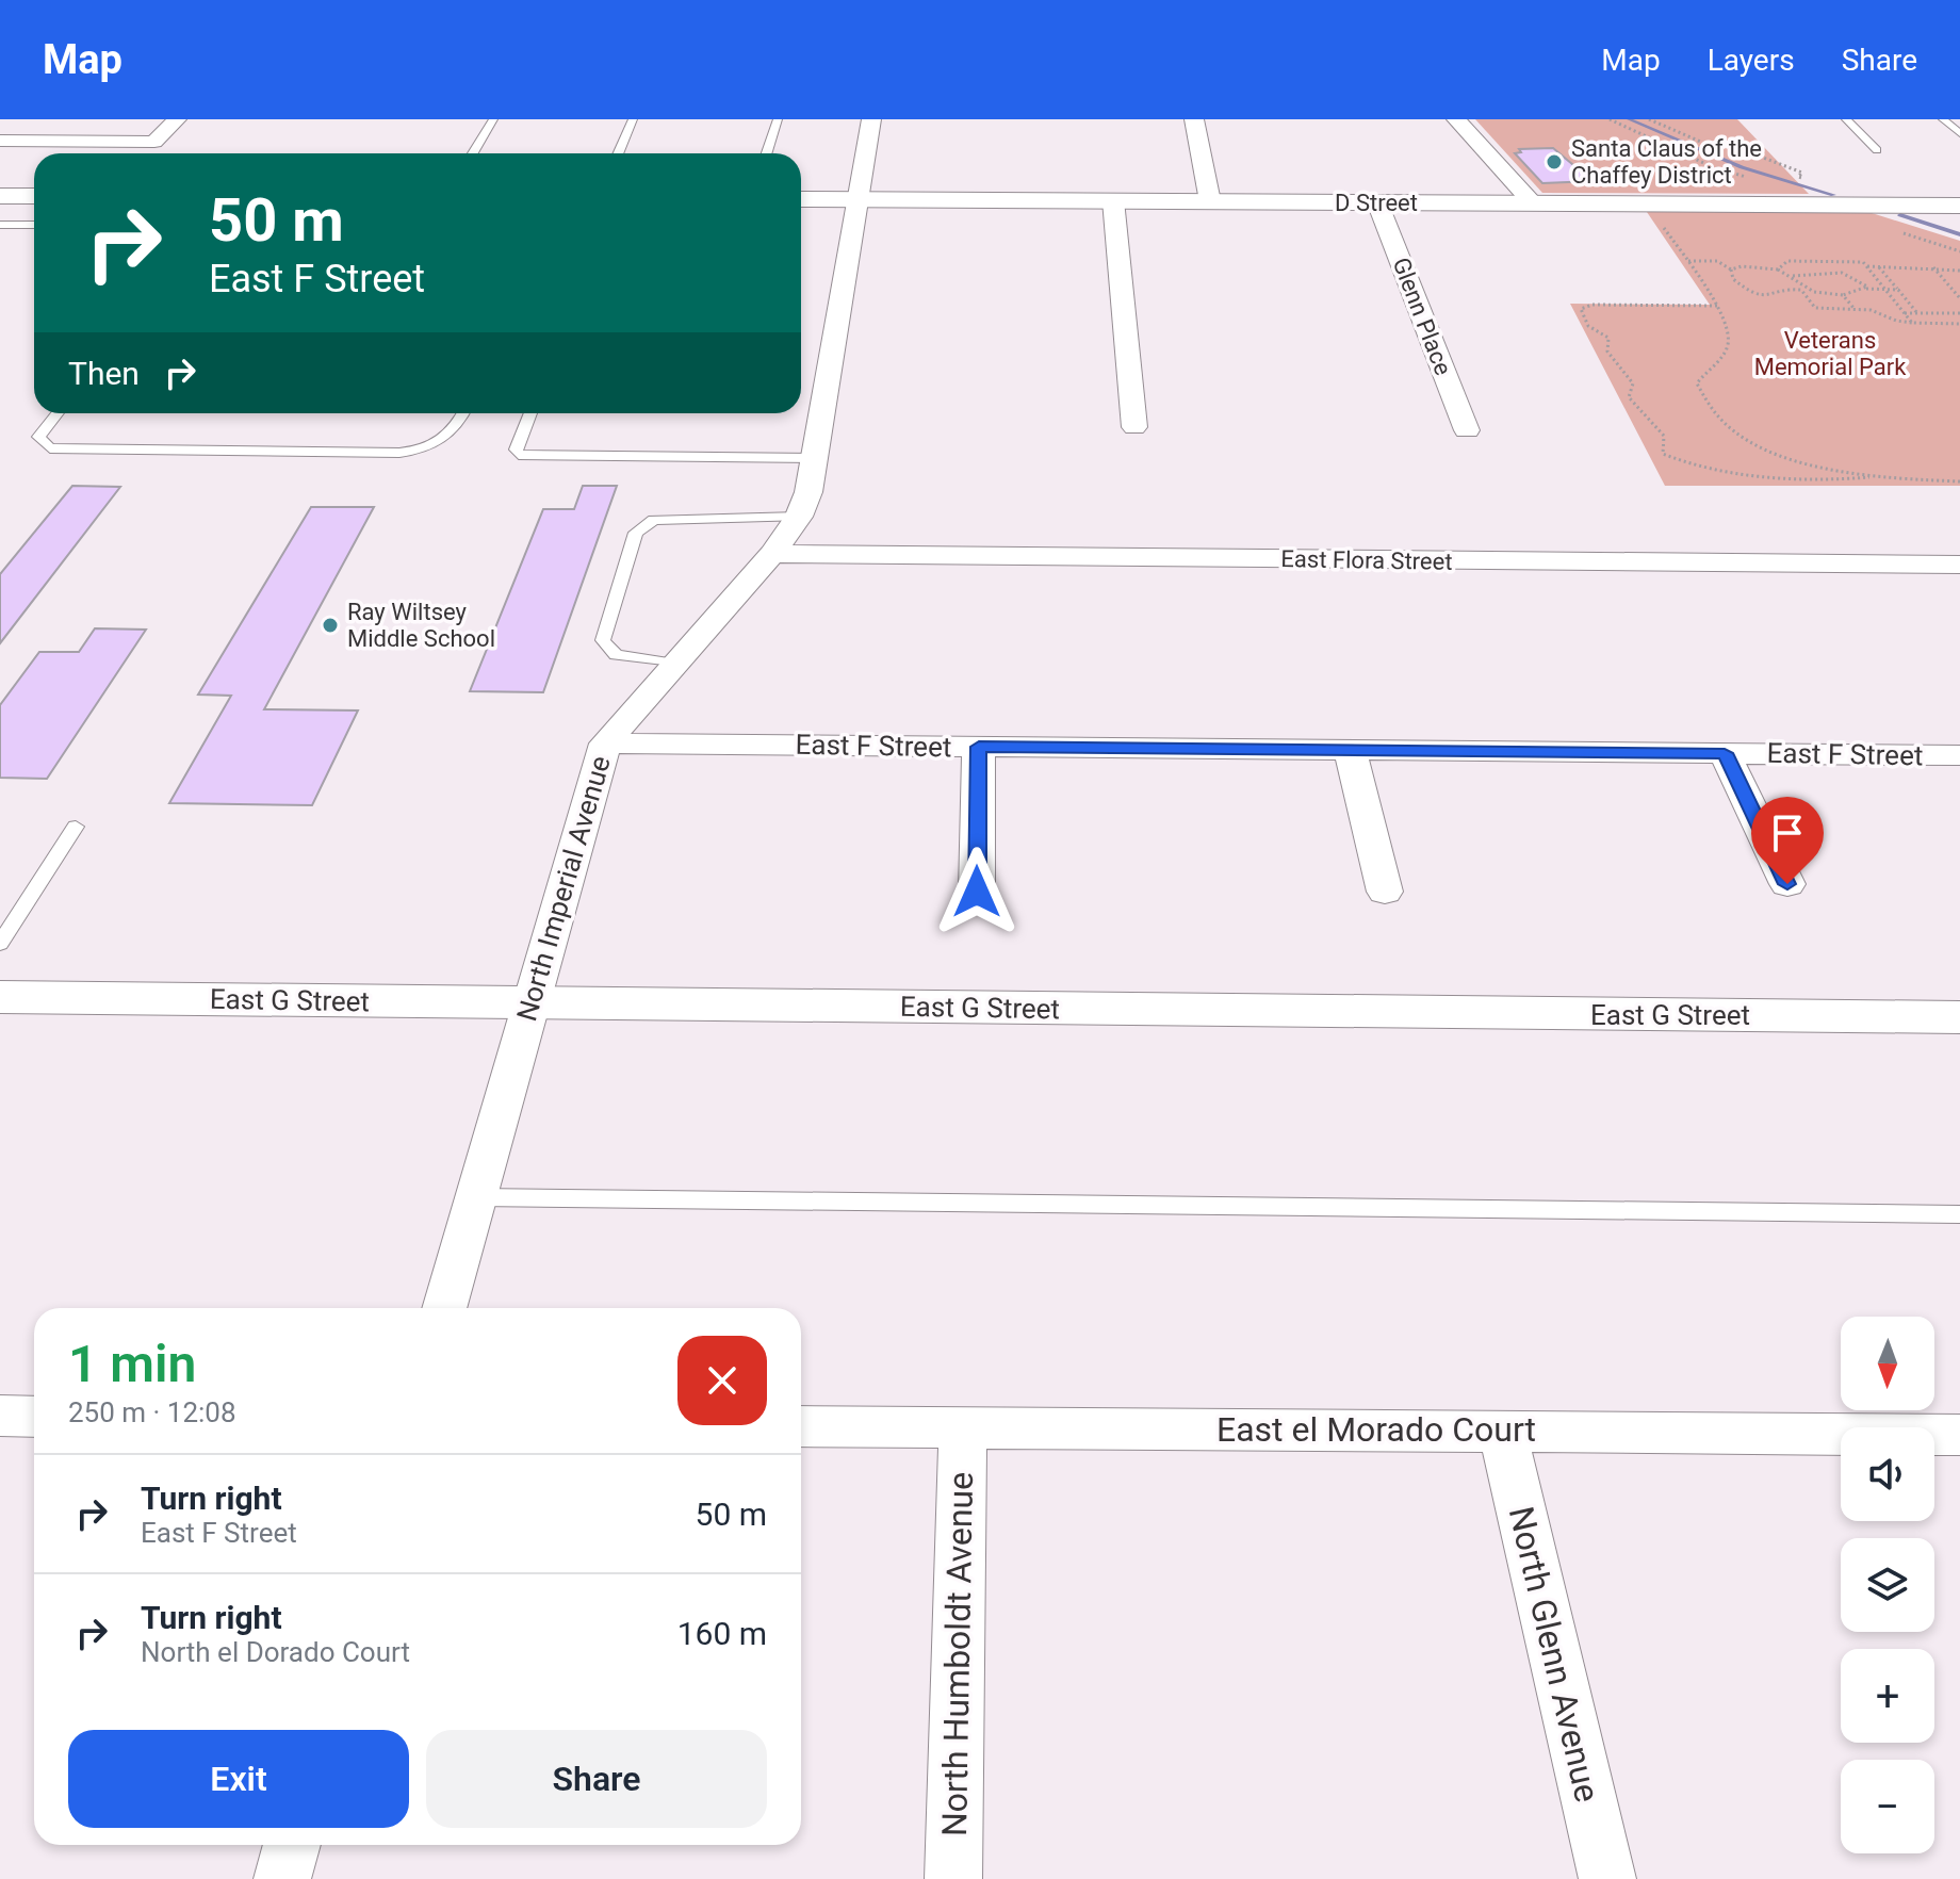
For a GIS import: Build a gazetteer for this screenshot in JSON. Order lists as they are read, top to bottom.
{
  "streets": {
    "street": [
      "D Street",
      "Glenn Place",
      "East Flora Street",
      "East F Street",
      "North Imperial Avenue",
      "East G Street",
      "East el Morado Court",
      "North Humboldt Avenue",
      "North Glenn Avenue"
    ]
  },
  "crossings": [
    ["D Street", "Glenn Place"],
    ["D Street", "North Imperial Avenue"],
    ["East Flora Street", "North Imperial Avenue"],
    ["East F Street", "North Imperial Avenue"],
    ["North Imperial Avenue", "East G Street"],
    ["East el Morado Court", "North Humboldt Avenue"],
    ["East el Morado Court", "North Glenn Avenue"]
  ],
  "parks": ["Veterans Memorial Park"],
  "places": ["Santa Claus of the Chaffey District", "Ray Wiltsey Middle School"],
  "north": "bottom",
  "page": {
    "header": "Map",
    "nav": ["Map", "Layers", "Share"],
    "turn": ["50 m", "East F Street"],
    "then": "Then",
    "heading": ["1 min", "250 m · 12:08"],
    "map_buttons": ["+", "−"],
    "list": [
      {
        "name": "Turn right",
        "note": "East F Street",
        "value": "50 m"
      },
      {
        "name": "Turn right",
        "note": "North el Dorado Court",
        "value": "160 m"
      }
    ],
    "buttons": ["Exit", "Share"]
  }
}
